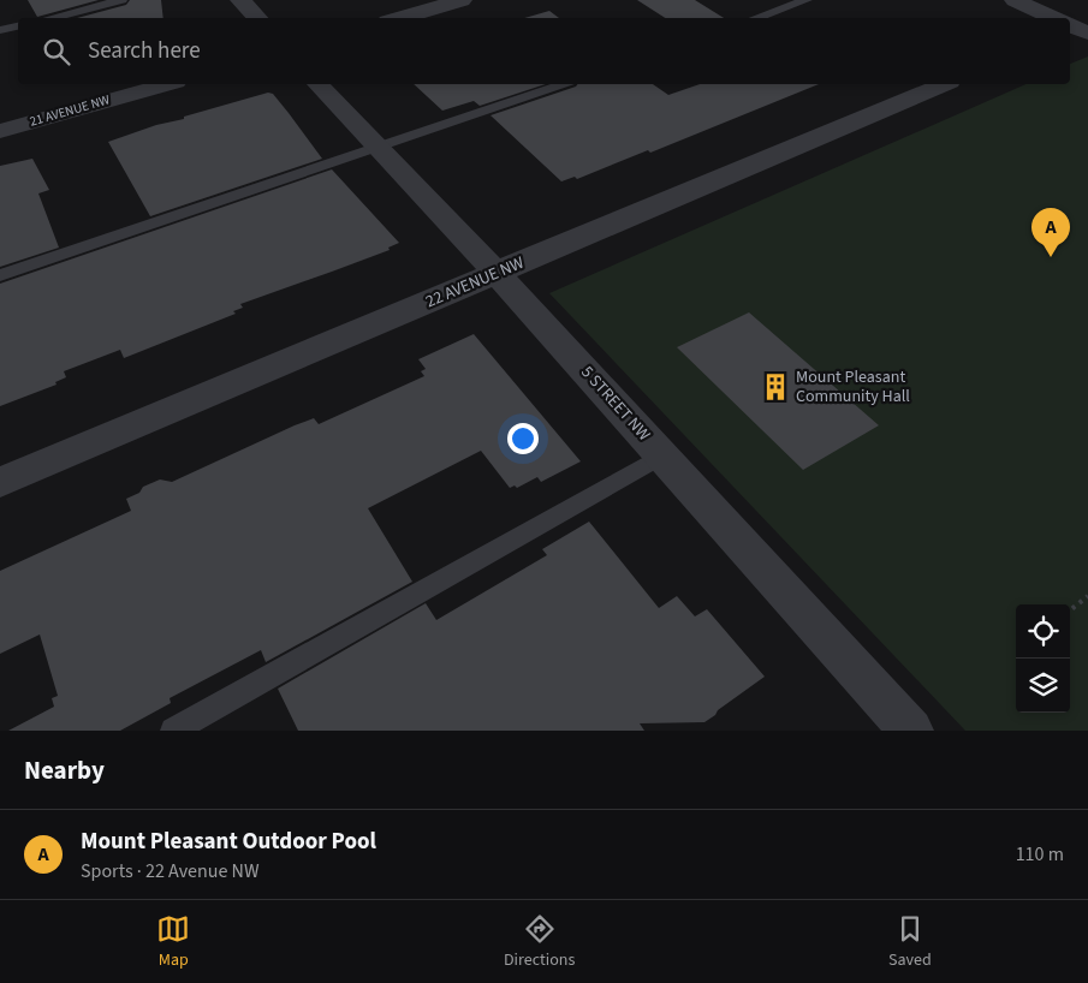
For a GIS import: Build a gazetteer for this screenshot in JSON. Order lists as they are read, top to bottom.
{
  "streets": {
    "street": ["21 AVENUE NW", "22 AVENUE NW", "5 STREET NW"]
  },
  "crossings": [
    ["22 AVENUE NW", "5 STREET NW"]
  ],
  "places": {
    "building": ["Mount Pleasant Community Hall"]
  },
  "page": {
    "search": "Search here",
    "pins": "A",
    "heading": "Nearby",
    "list": [
      {
        "mark": "A",
        "name": "Mount Pleasant Outdoor Pool",
        "note": "Sports · 22 Avenue NW",
        "value": "110 m"
      }
    ],
    "nav": ["Map", "Directions", "Saved"]
  }
}
